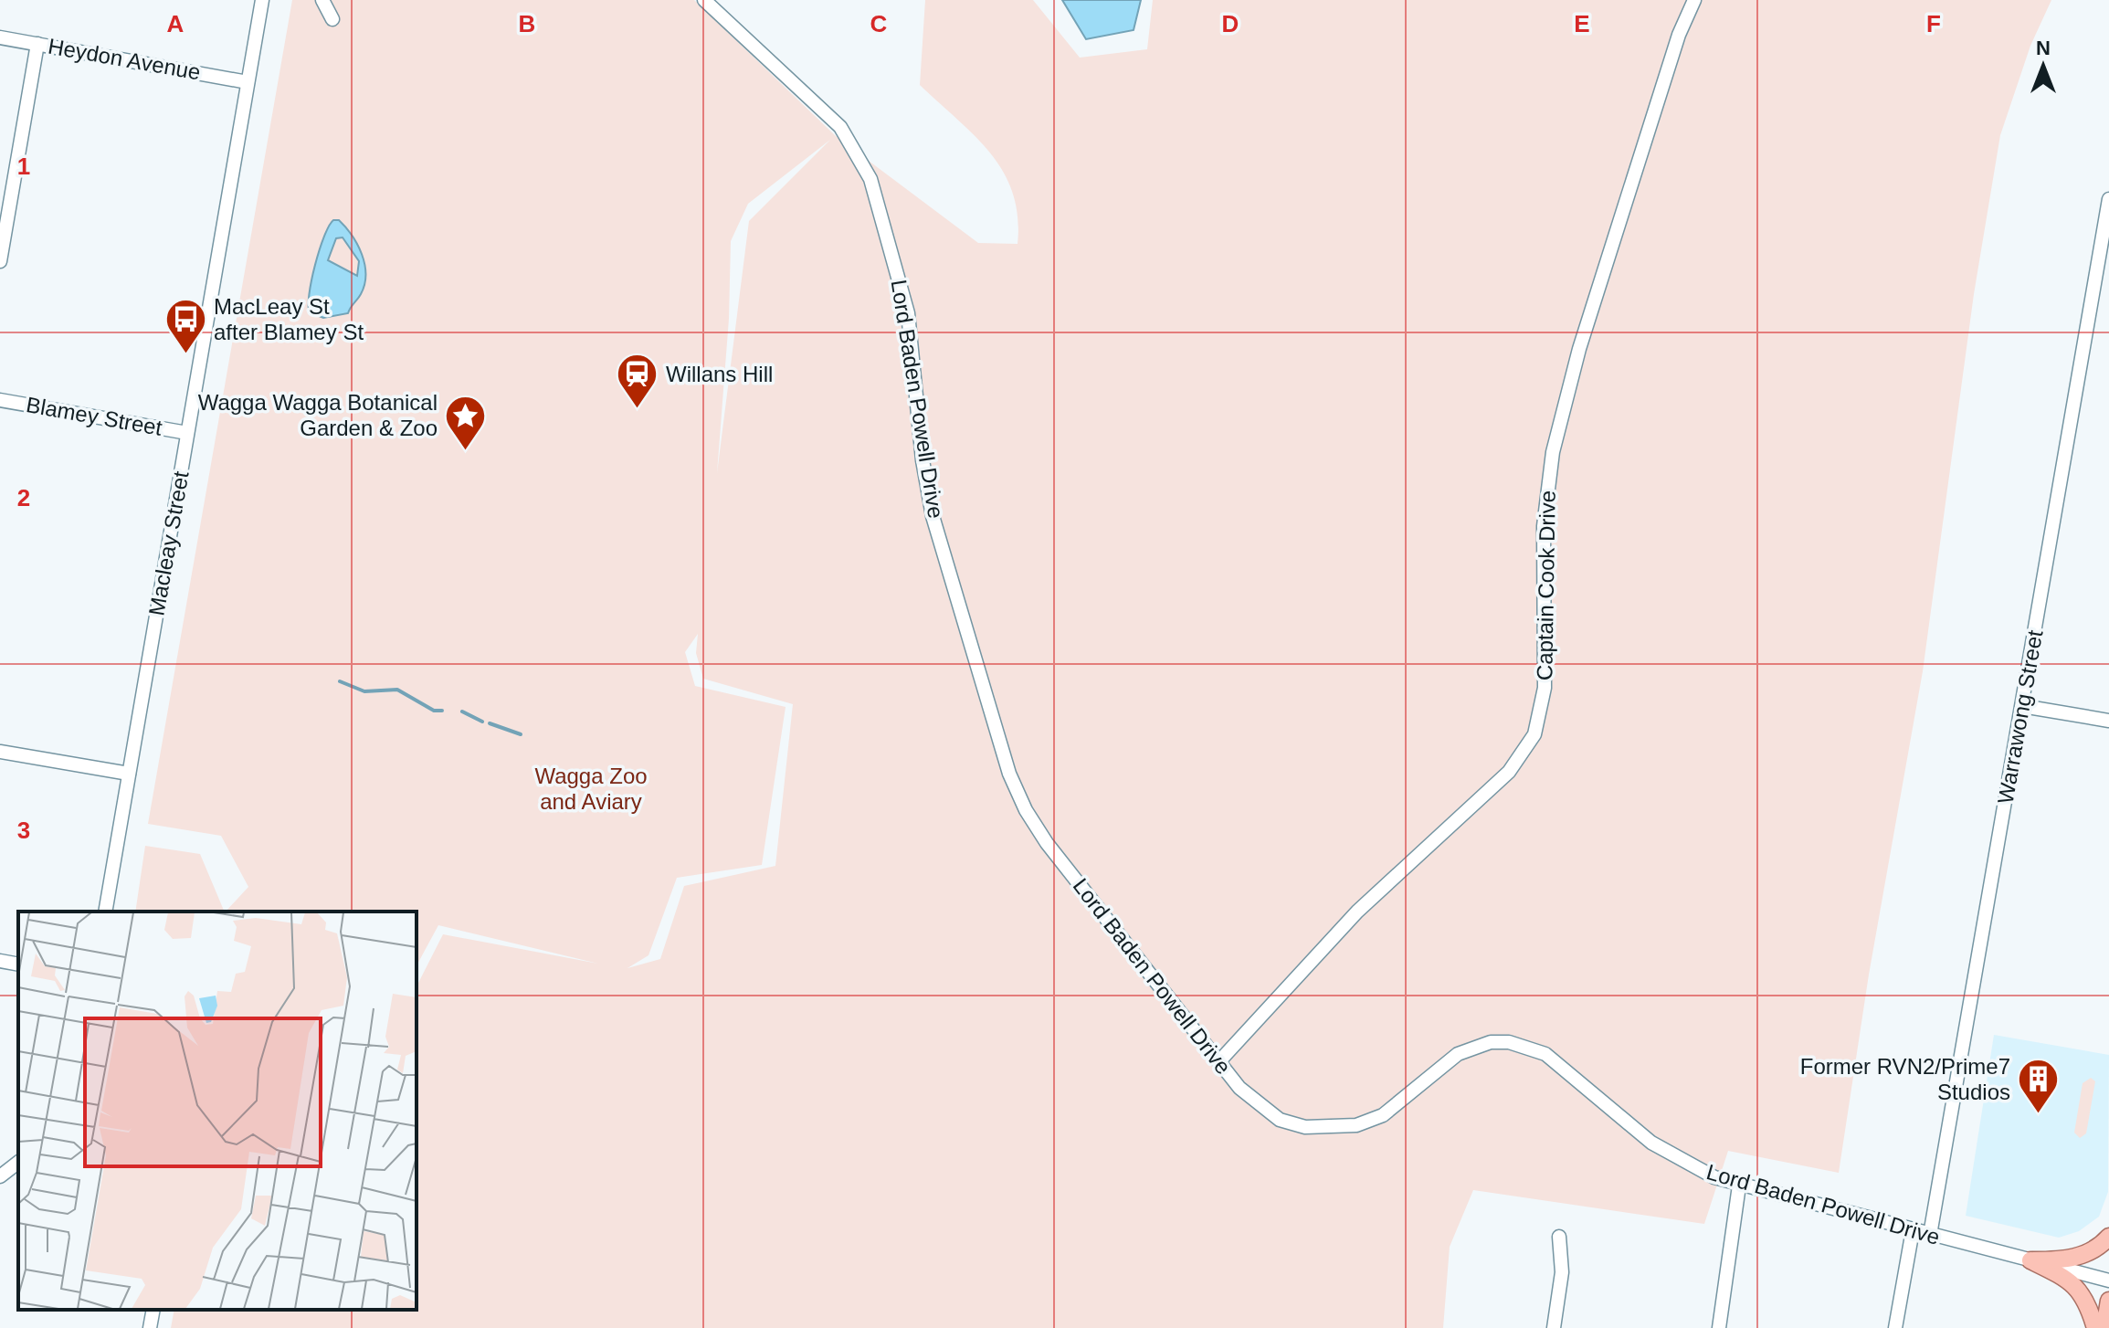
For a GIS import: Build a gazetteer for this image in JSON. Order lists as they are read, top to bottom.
{
  "streets": {
    "street": [
      "Heydon Avenue",
      "Lord Baden Powell Drive",
      "Blamey Street",
      "Macleay Street",
      "Captain Cook Drive",
      "Warrawong Street"
    ]
  },
  "crossings": [
    ["Heydon Avenue", "Macleay Street"],
    ["Lord Baden Powell Drive", "Captain Cook Drive"],
    ["Lord Baden Powell Drive", "Warrawong Street"],
    ["Blamey Street", "Macleay Street"]
  ],
  "parks": ["Wagga Zoo and Aviary"],
  "places": {
    "bus stop": ["MacLeay St after Blamey St"],
    "station": ["Willans Hill"],
    "place": ["Wagga Wagga Botanical Garden & Zoo"],
    "building": ["Former RVN2/Prime7 Studios"]
  },
  "north": "top",
  "grid": {
    "columns": [
      "A",
      "B",
      "C",
      "D",
      "E",
      "F"
    ],
    "rows": ["1", "2", "3"]
  }
}
